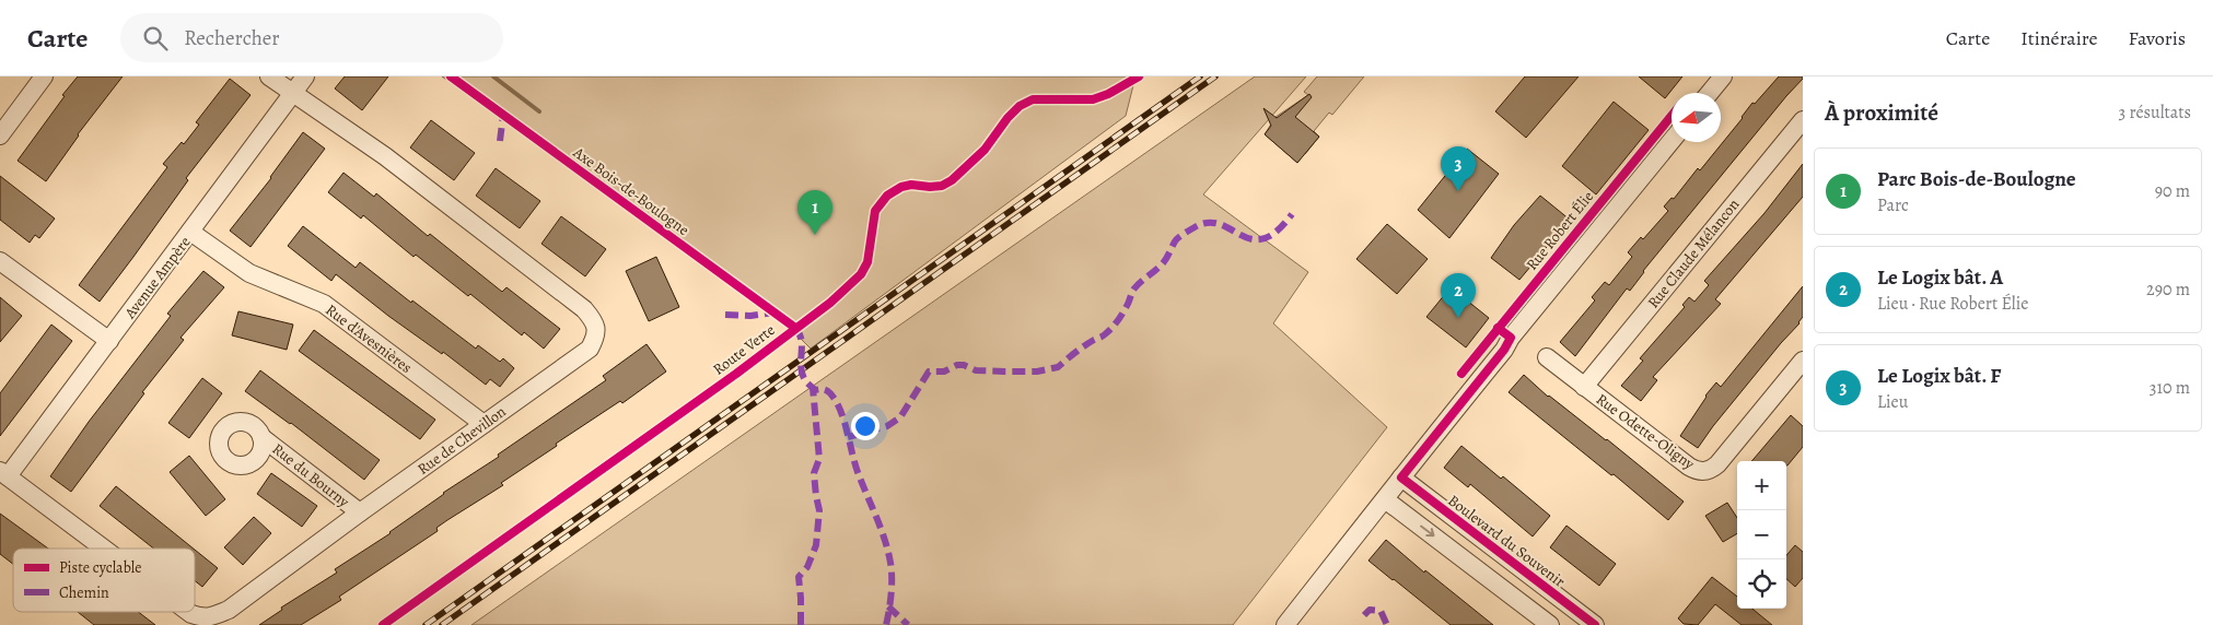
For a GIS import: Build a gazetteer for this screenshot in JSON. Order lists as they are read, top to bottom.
{
  "streets": {
    "street": [
      "Rue Robert Élie",
      "Rue Claude Mélancon",
      "Avenue Ampère",
      "Rue d'Avesnières",
      "Rue Odette-Oligny",
      "Rue de Chevillon",
      "Rue du Bourny",
      "Boulevard du Souvenir"
    ],
    "cycle path": ["Axe Bois-de-Boulogne", "Route Verte"]
  },
  "crossings": [
    ["Rue Robert Élie", "Boulevard du Souvenir"],
    ["Rue Claude Mélancon", "Rue Odette-Oligny"],
    ["Avenue Ampère", "Rue d'Avesnières"],
    ["Avenue Ampère", "Rue de Chevillon"],
    ["Rue d'Avesnières", "Rue de Chevillon"],
    ["Rue de Chevillon", "Rue du Bourny"]
  ],
  "legend": ["Piste cyclable", "Chemin"],
  "north": "left",
  "page": {
    "header": "Carte",
    "search": "Rechercher",
    "nav": ["Carte", "Itinéraire", "Favoris"],
    "heading": ["À proximité", "3 résultats"],
    "pins": ["3", "1", "2"],
    "list": [
      {
        "mark": "1",
        "name": "Parc Bois-de-Boulogne",
        "note": "Parc",
        "value": "90 m"
      },
      {
        "mark": "2",
        "name": "Le Logix bât. A",
        "note": "Lieu · Rue Robert Élie",
        "value": "290 m"
      },
      {
        "mark": "3",
        "name": "Le Logix bât. F",
        "note": "Lieu",
        "value": "310 m"
      }
    ],
    "map_buttons": ["+", "−"]
  }
}
